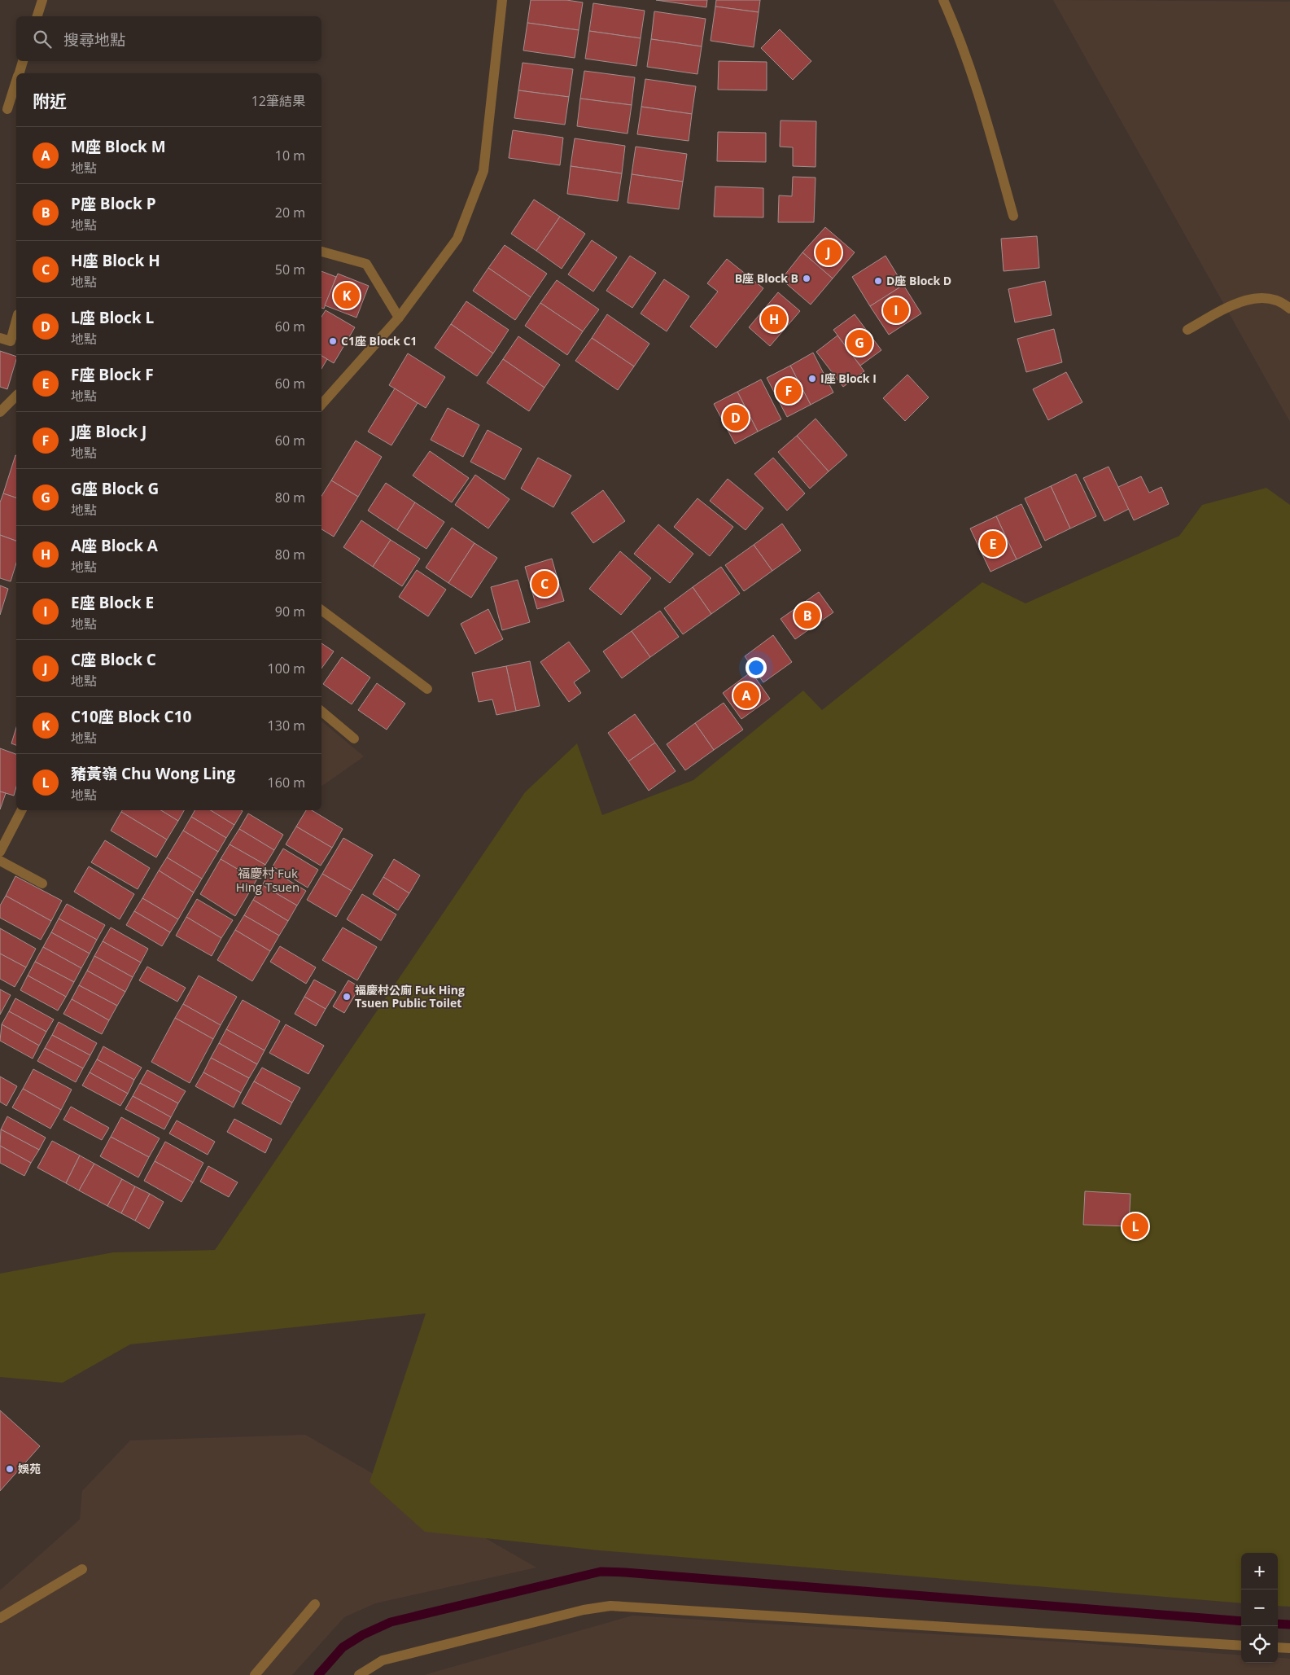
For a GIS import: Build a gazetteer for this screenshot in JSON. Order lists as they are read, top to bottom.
{
  "districts": ["福慶村 Fuk Hing Tsuen"],
  "places": [
    "B座 Block B",
    "D座 Block D",
    "C1座 Block C1",
    "I座 Block I",
    "福慶村公廁 Fuk Hing Tsuen Public Toilet",
    "娛苑"
  ],
  "page": {
    "search": "搜尋地點",
    "heading": ["附近", "12筆結果"],
    "list": [
      {
        "mark": "A",
        "name": "M座 Block M",
        "note": "地點",
        "value": "10 m"
      },
      {
        "mark": "B",
        "name": "P座 Block P",
        "note": "地點",
        "value": "20 m"
      },
      {
        "mark": "C",
        "name": "H座 Block H",
        "note": "地點",
        "value": "50 m"
      },
      {
        "mark": "D",
        "name": "L座 Block L",
        "note": "地點",
        "value": "60 m"
      },
      {
        "mark": "E",
        "name": "F座 Block F",
        "note": "地點",
        "value": "60 m"
      },
      {
        "mark": "F",
        "name": "J座 Block J",
        "note": "地點",
        "value": "60 m"
      },
      {
        "mark": "G",
        "name": "G座 Block G",
        "note": "地點",
        "value": "80 m"
      },
      {
        "mark": "H",
        "name": "A座 Block A",
        "note": "地點",
        "value": "80 m"
      },
      {
        "mark": "I",
        "name": "E座 Block E",
        "note": "地點",
        "value": "90 m"
      },
      {
        "mark": "J",
        "name": "C座 Block C",
        "note": "地點",
        "value": "100 m"
      },
      {
        "mark": "K",
        "name": "C10座 Block C10",
        "note": "地點",
        "value": "130 m"
      },
      {
        "mark": "L",
        "name": "豬黃嶺 Chu Wong Ling",
        "note": "地點",
        "value": "160 m"
      }
    ],
    "pins": [
      "J",
      "K",
      "I",
      "H",
      "G",
      "F",
      "D",
      "E",
      "C",
      "B",
      "A",
      "L"
    ],
    "map_buttons": ["+", "−"]
  }
}
